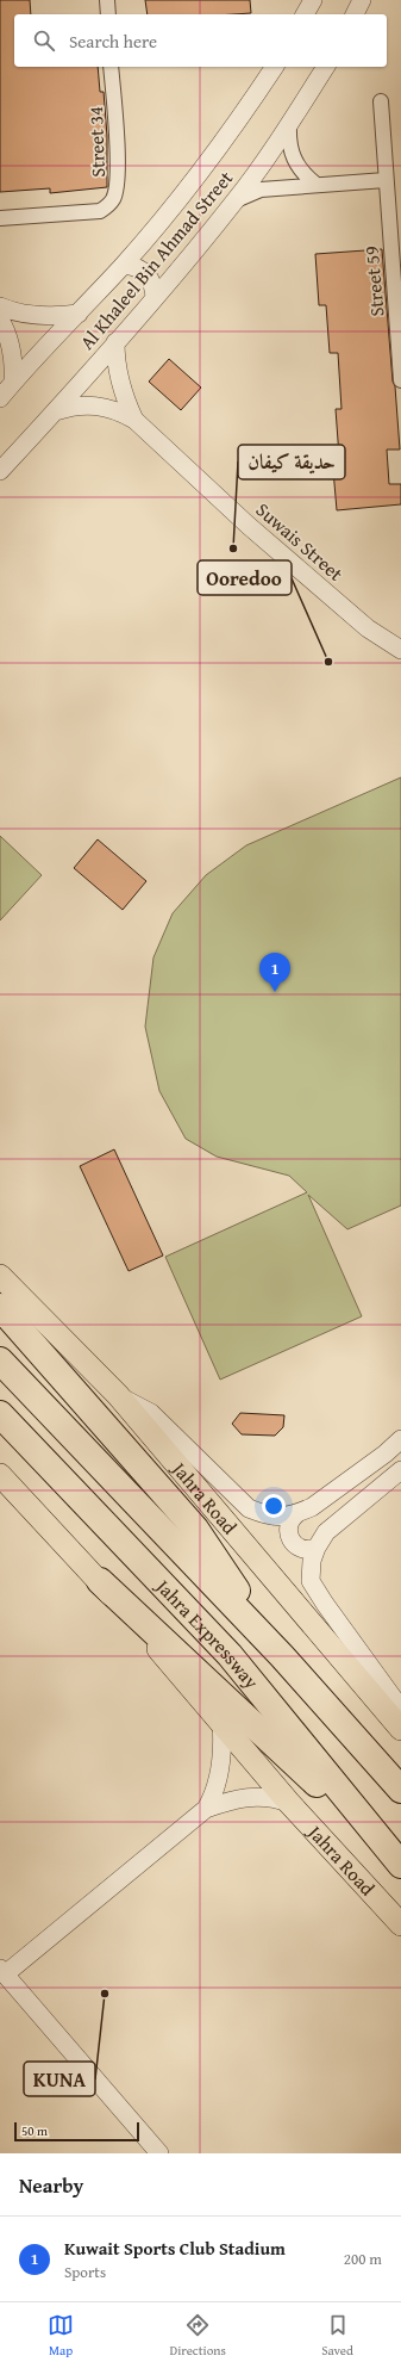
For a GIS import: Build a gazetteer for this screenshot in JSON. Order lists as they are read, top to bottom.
{
  "streets": {
    "highway": ["Jahra Expressway"],
    "main road": ["Jahra Road"],
    "street": [
      "Street 34",
      "Al Khaleel Bin Ahmad Street",
      "Street 59",
      "Suwais Street"
    ]
  },
  "crossings": [
    ["Al Khaleel Bin Ahmad Street", "Suwais Street"]
  ],
  "places": ["حديقة كيفان", "Ooredoo", "KUNA"],
  "scale_bar": "50 m",
  "page": {
    "search": "Search here",
    "pins": "1",
    "scale": "50 m",
    "heading": "Nearby",
    "list": [
      {
        "mark": "1",
        "name": "Kuwait Sports Club Stadium",
        "note": "Sports",
        "value": "200 m"
      }
    ],
    "nav": ["Map", "Directions", "Saved"]
  }
}
